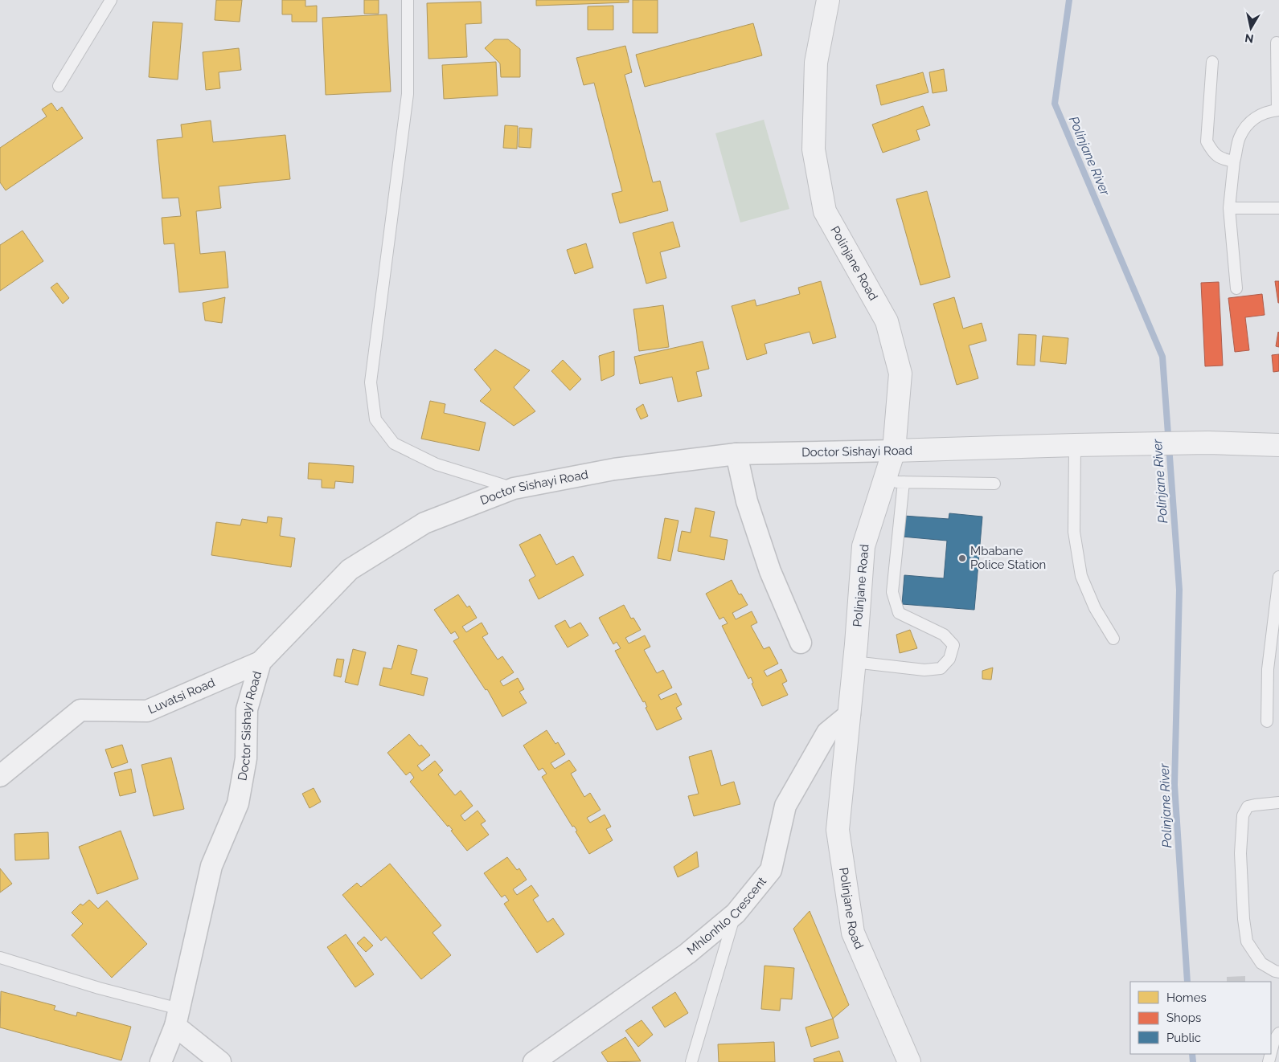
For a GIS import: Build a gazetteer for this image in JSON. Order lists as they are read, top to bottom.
{
  "streets": {
    "street": [
      "Polinjane Road",
      "Doctor Sishayi Road",
      "Luvatsi Road",
      "Mhlonhlo Crescent"
    ]
  },
  "crossings": [
    ["Polinjane Road", "Doctor Sishayi Road"],
    ["Polinjane Road", "Mhlonhlo Crescent"],
    ["Doctor Sishayi Road", "Luvatsi Road"]
  ],
  "water": ["Polinjane River"],
  "places": ["Mbabane Police Station"],
  "legend": ["Homes", "Shops", "Public"],
  "north": "bottom"
}
